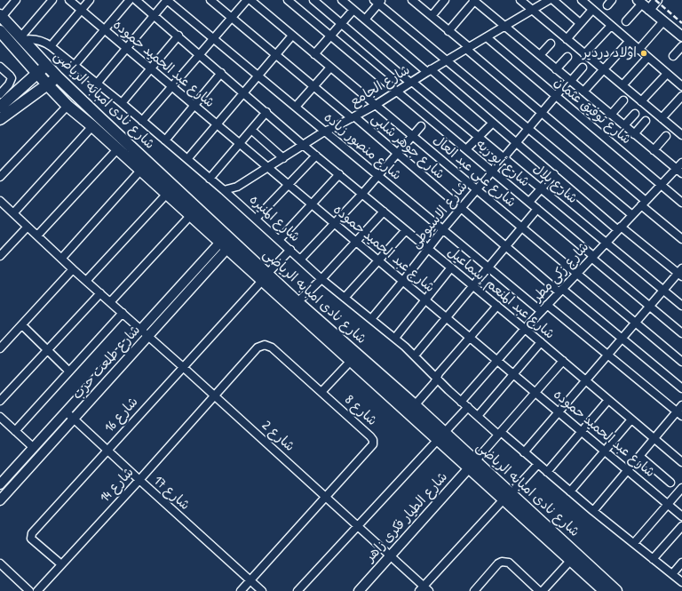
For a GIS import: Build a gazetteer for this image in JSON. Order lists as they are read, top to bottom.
{
  "streets": {
    "main road": ["شارع نادى امبابه الرياضى"],
    "street": [
      "شارع عبد الحميد حموده",
      "شارع الجامع",
      "شارع توفيق عثمان",
      "شارع منصور زياده",
      "شارع جوهر شلبى",
      "شارع أبو ريه",
      "شارع على عبد العال",
      "شارع بلال",
      "شارع الاسيوطى",
      "شارع المنيره",
      "شارع زكى مطر",
      "شارع عبد المنعم إسماعيل",
      "شارع طلعت حرب",
      "شارع 8",
      "شارع 16",
      "شارع 2",
      "شارع 14",
      "شارع 17",
      "شارع الطيار فكرى زاهر"
    ]
  },
  "crossings": [
    ["شارع عبد الحميد حموده", "شارع الجامع"],
    ["شارع عبد الحميد حموده", "شارع الاسيوطى"],
    ["شارع عبد الحميد حموده", "شارع زكى مطر"],
    ["شارع الجامع", "شارع توفيق عثمان"],
    ["شارع الجامع", "شارع منصور زياده"],
    ["شارع الجامع", "شارع جوهر شلبى"],
    ["شارع الجامع", "شارع أبو ريه"],
    ["شارع الجامع", "شارع على عبد العال"],
    ["شارع الجامع", "شارع بلال"],
    ["شارع الجامع", "شارع المنيره"],
    ["شارع الجامع", "شارع عبد المنعم إسماعيل"],
    ["شارع نادى امبابه الرياضى", "شارع المنيره"],
    ["شارع نادى امبابه الرياضى", "شارع طلعت حرب"],
    ["شارع نادى امبابه الرياضى", "شارع 16"],
    ["شارع نادى امبابه الرياضى", "شارع الطيار فكرى زاهر"],
    ["شارع توفيق عثمان", "شارع الاسيوطى"],
    ["شارع توفيق عثمان", "شارع زكى مطر"],
    ["شارع منصور زياده", "شارع الاسيوطى"],
    ["شارع منصور زياده", "شارع زكى مطر"],
    ["شارع جوهر شلبى", "شارع الاسيوطى"],
    ["شارع جوهر شلبى", "شارع زكى مطر"],
    ["شارع أبو ريه", "شارع الاسيوطى"],
    ["شارع أبو ريه", "شارع زكى مطر"],
    ["شارع على عبد العال", "شارع الاسيوطى"],
    ["شارع على عبد العال", "شارع زكى مطر"],
    ["شارع بلال", "شارع الاسيوطى"],
    ["شارع بلال", "شارع زكى مطر"],
    ["شارع الاسيوطى", "شارع المنيره"],
    ["شارع الاسيوطى", "شارع عبد المنعم إسماعيل"],
    ["شارع المنيره", "شارع زكى مطر"],
    ["شارع المنيره", "شارع 16"],
    ["شارع زكى مطر", "شارع عبد المنعم إسماعيل"],
    ["شارع طلعت حرب", "شارع 2"],
    ["شارع طلعت حرب", "شارع 17"],
    ["شارع 8", "شارع 2"],
    ["شارع 8", "شارع 14"],
    ["شارع 8", "شارع 17"],
    ["شارع 16", "شارع 2"],
    ["شارع 16", "شارع 14"],
    ["شارع 16", "شارع 17"],
    ["شارع 2", "شارع 14"],
    ["شارع 2", "شارع الطيار فكرى زاهر"],
    ["شارع 14", "شارع 17"]
  ],
  "places": ["اولاد دردير"]
}
